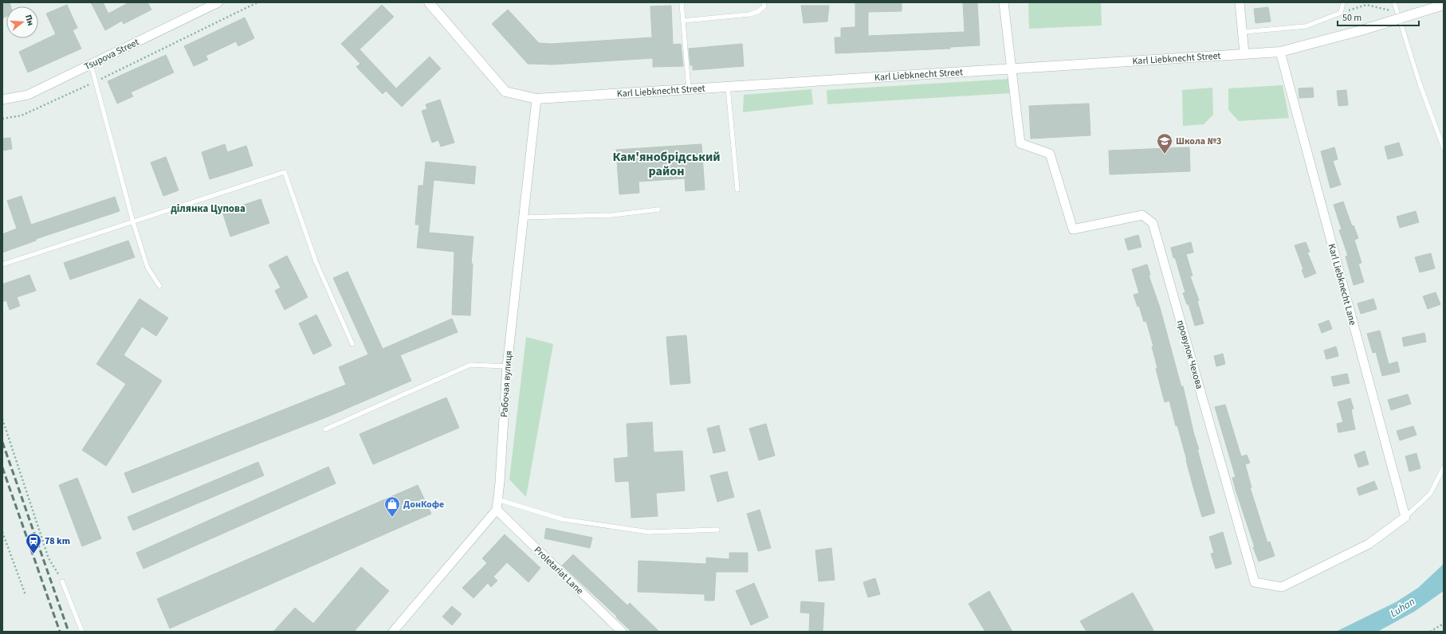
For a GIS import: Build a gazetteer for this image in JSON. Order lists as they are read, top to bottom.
{
  "streets": {
    "street": [
      "Tsupova Street",
      "Karl Liebknecht Street",
      "Karl Liebknecht Lane",
      "провулок Чехова",
      "Рабочая вулиця",
      "Proletariat Lane"
    ]
  },
  "crossings": [
    ["Karl Liebknecht Street", "Karl Liebknecht Lane"],
    ["Karl Liebknecht Street", "провулок Чехова"],
    ["Karl Liebknecht Street", "Рабочая вулиця"],
    ["Karl Liebknecht Lane", "провулок Чехова"],
    ["Рабочая вулиця", "Proletariat Lane"]
  ],
  "districts": ["Кам'янобрідський район", "ділянка Цупова"],
  "water": ["Luhan"],
  "places": {
    "school or university": ["Школа №3"],
    "shop": ["ДонКофе"],
    "station": ["78 km"]
  },
  "scale_bar": "50 m",
  "north": "right"
}
